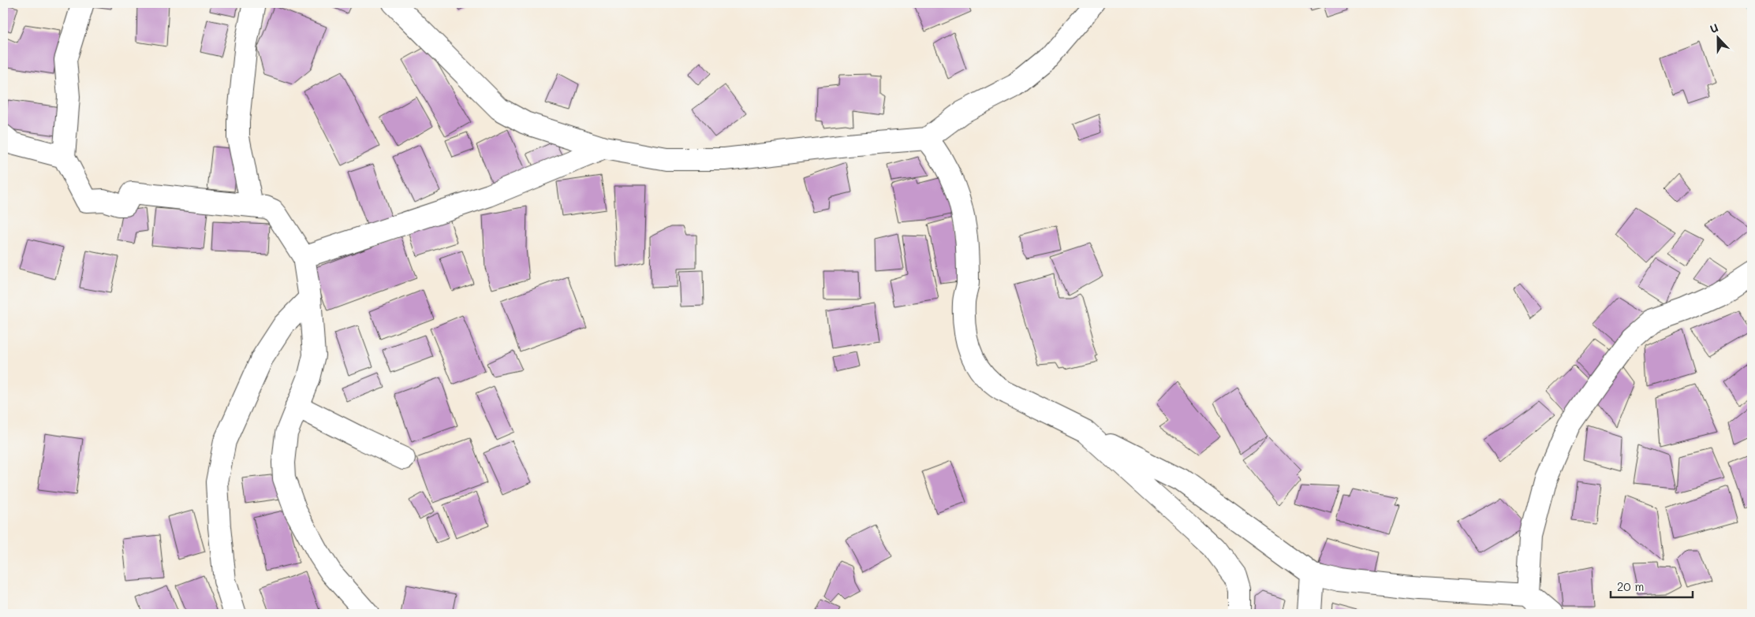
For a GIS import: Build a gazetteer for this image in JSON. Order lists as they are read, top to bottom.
{
  "scale_bar": "20 m",
  "north": "top"
}
